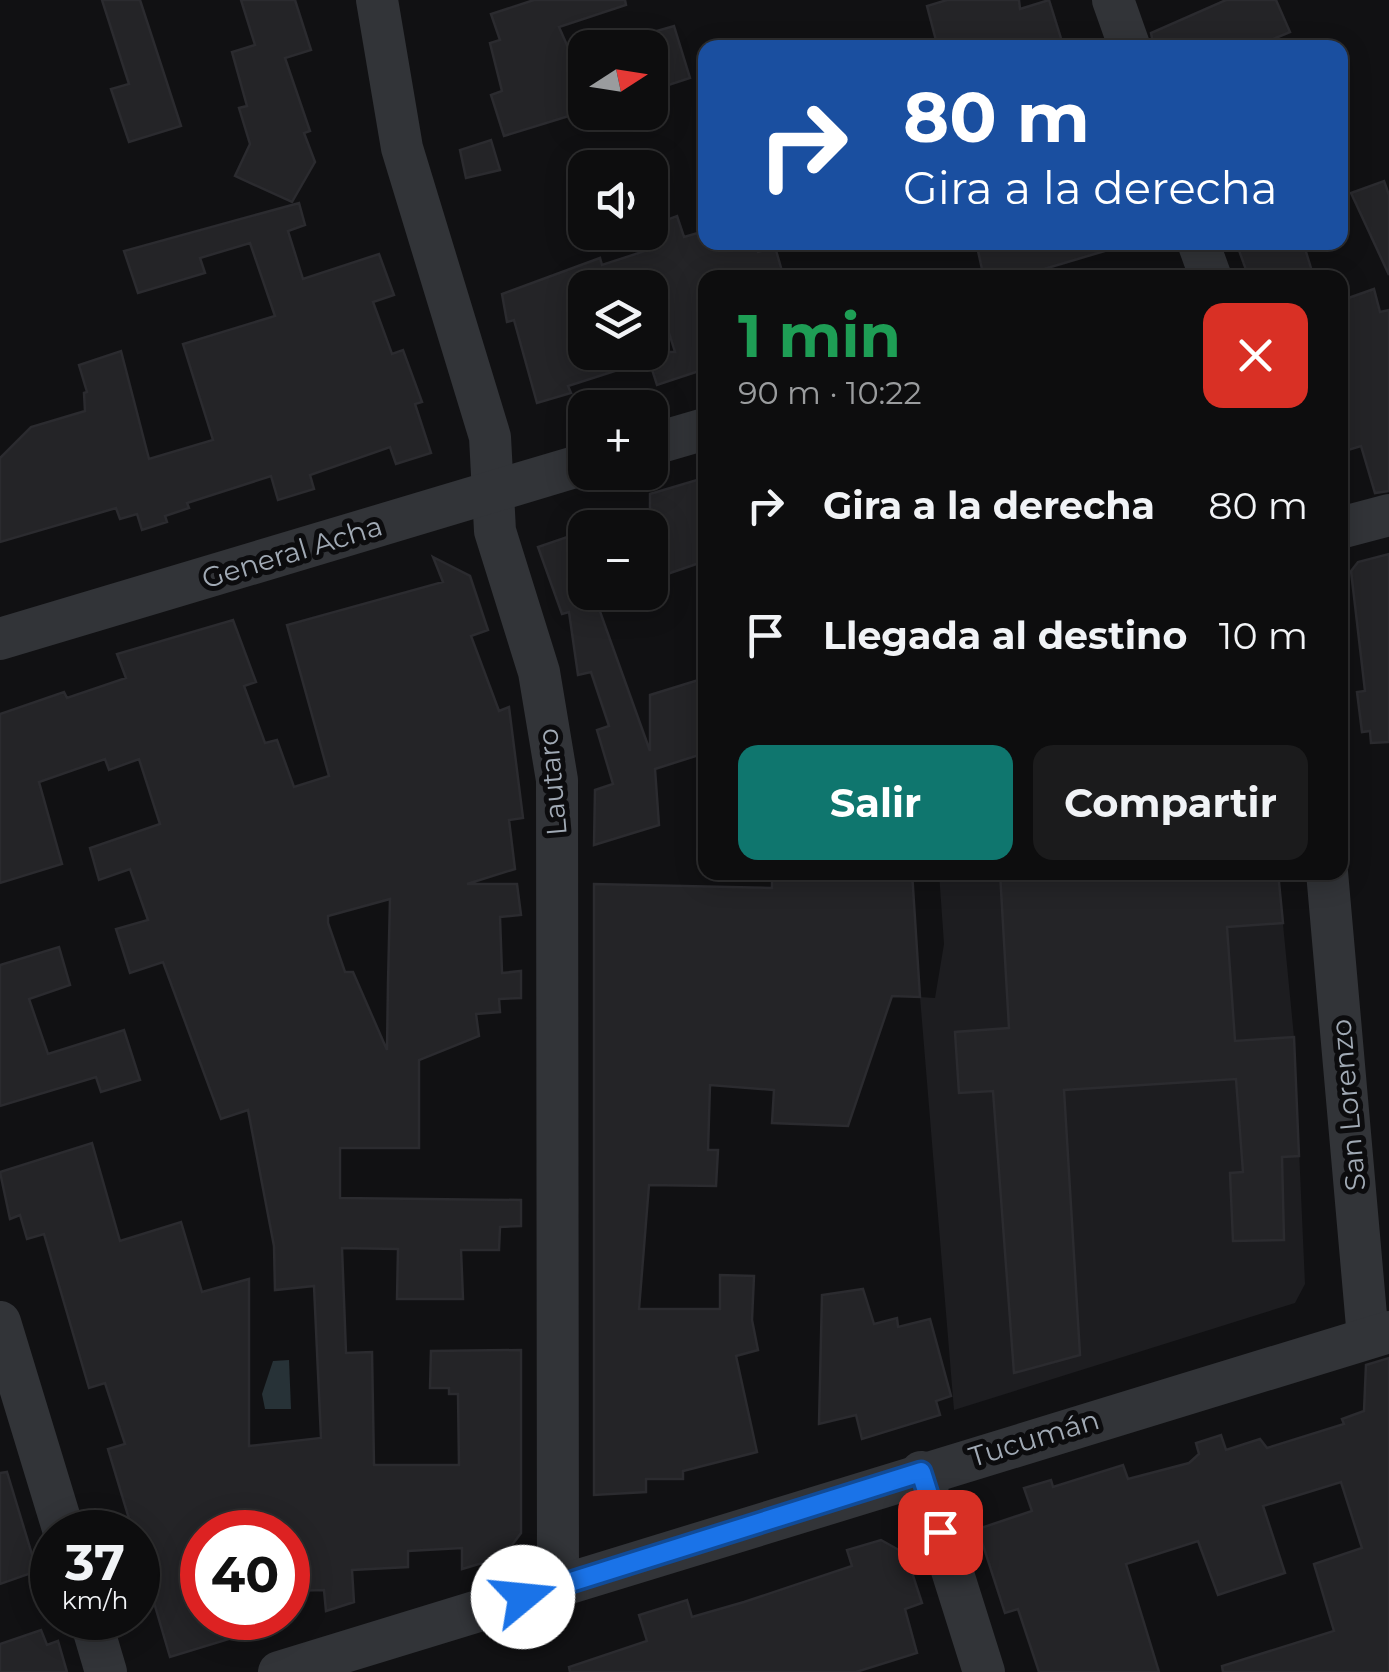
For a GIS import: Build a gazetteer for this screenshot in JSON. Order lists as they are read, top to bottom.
{
  "streets": {
    "street": [
      "General Acha",
      "Lautaro",
      "San Lorenzo",
      "Tucumán"
    ]
  },
  "crossings": [
    ["General Acha", "Lautaro"],
    ["Lautaro", "Tucumán"],
    ["San Lorenzo", "Tucumán"]
  ],
  "north": "right",
  "page": {
    "map_buttons": ["+", "−"],
    "turn": ["80 m", "Gira a la derecha"],
    "heading": ["1 min", "90 m · 10:22"],
    "list": [
      {
        "name": "Gira a la derecha",
        "value": "80 m"
      },
      {
        "name": "Llegada al destino",
        "value": "10 m"
      }
    ],
    "buttons": ["Salir", "Compartir"],
    "speed": "37 km/h",
    "limit": "40"
  }
}
